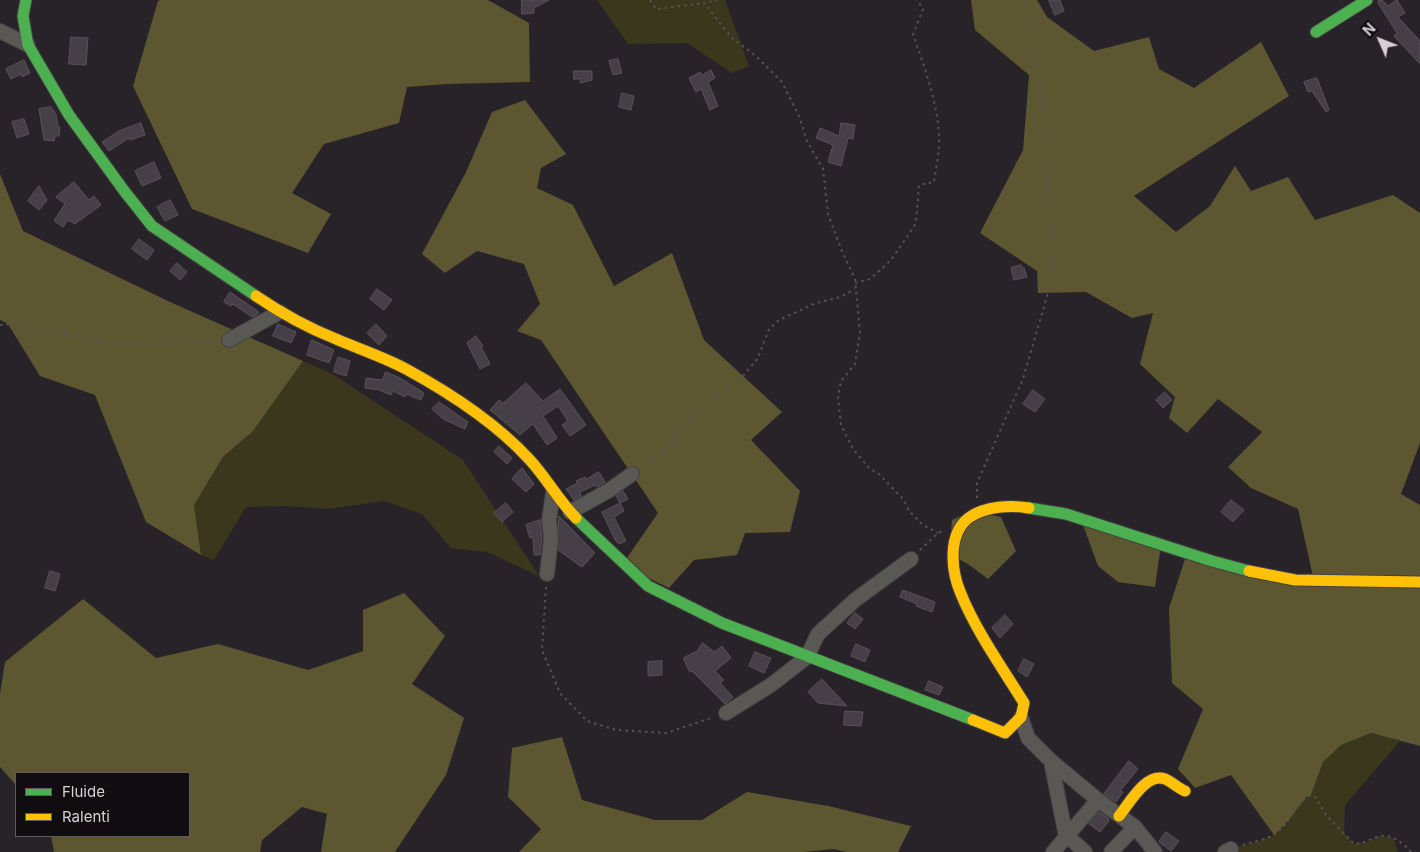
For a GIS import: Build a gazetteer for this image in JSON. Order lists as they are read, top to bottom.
{
  "legend": ["Fluide", "Ralenti"],
  "north": "top left"
}
